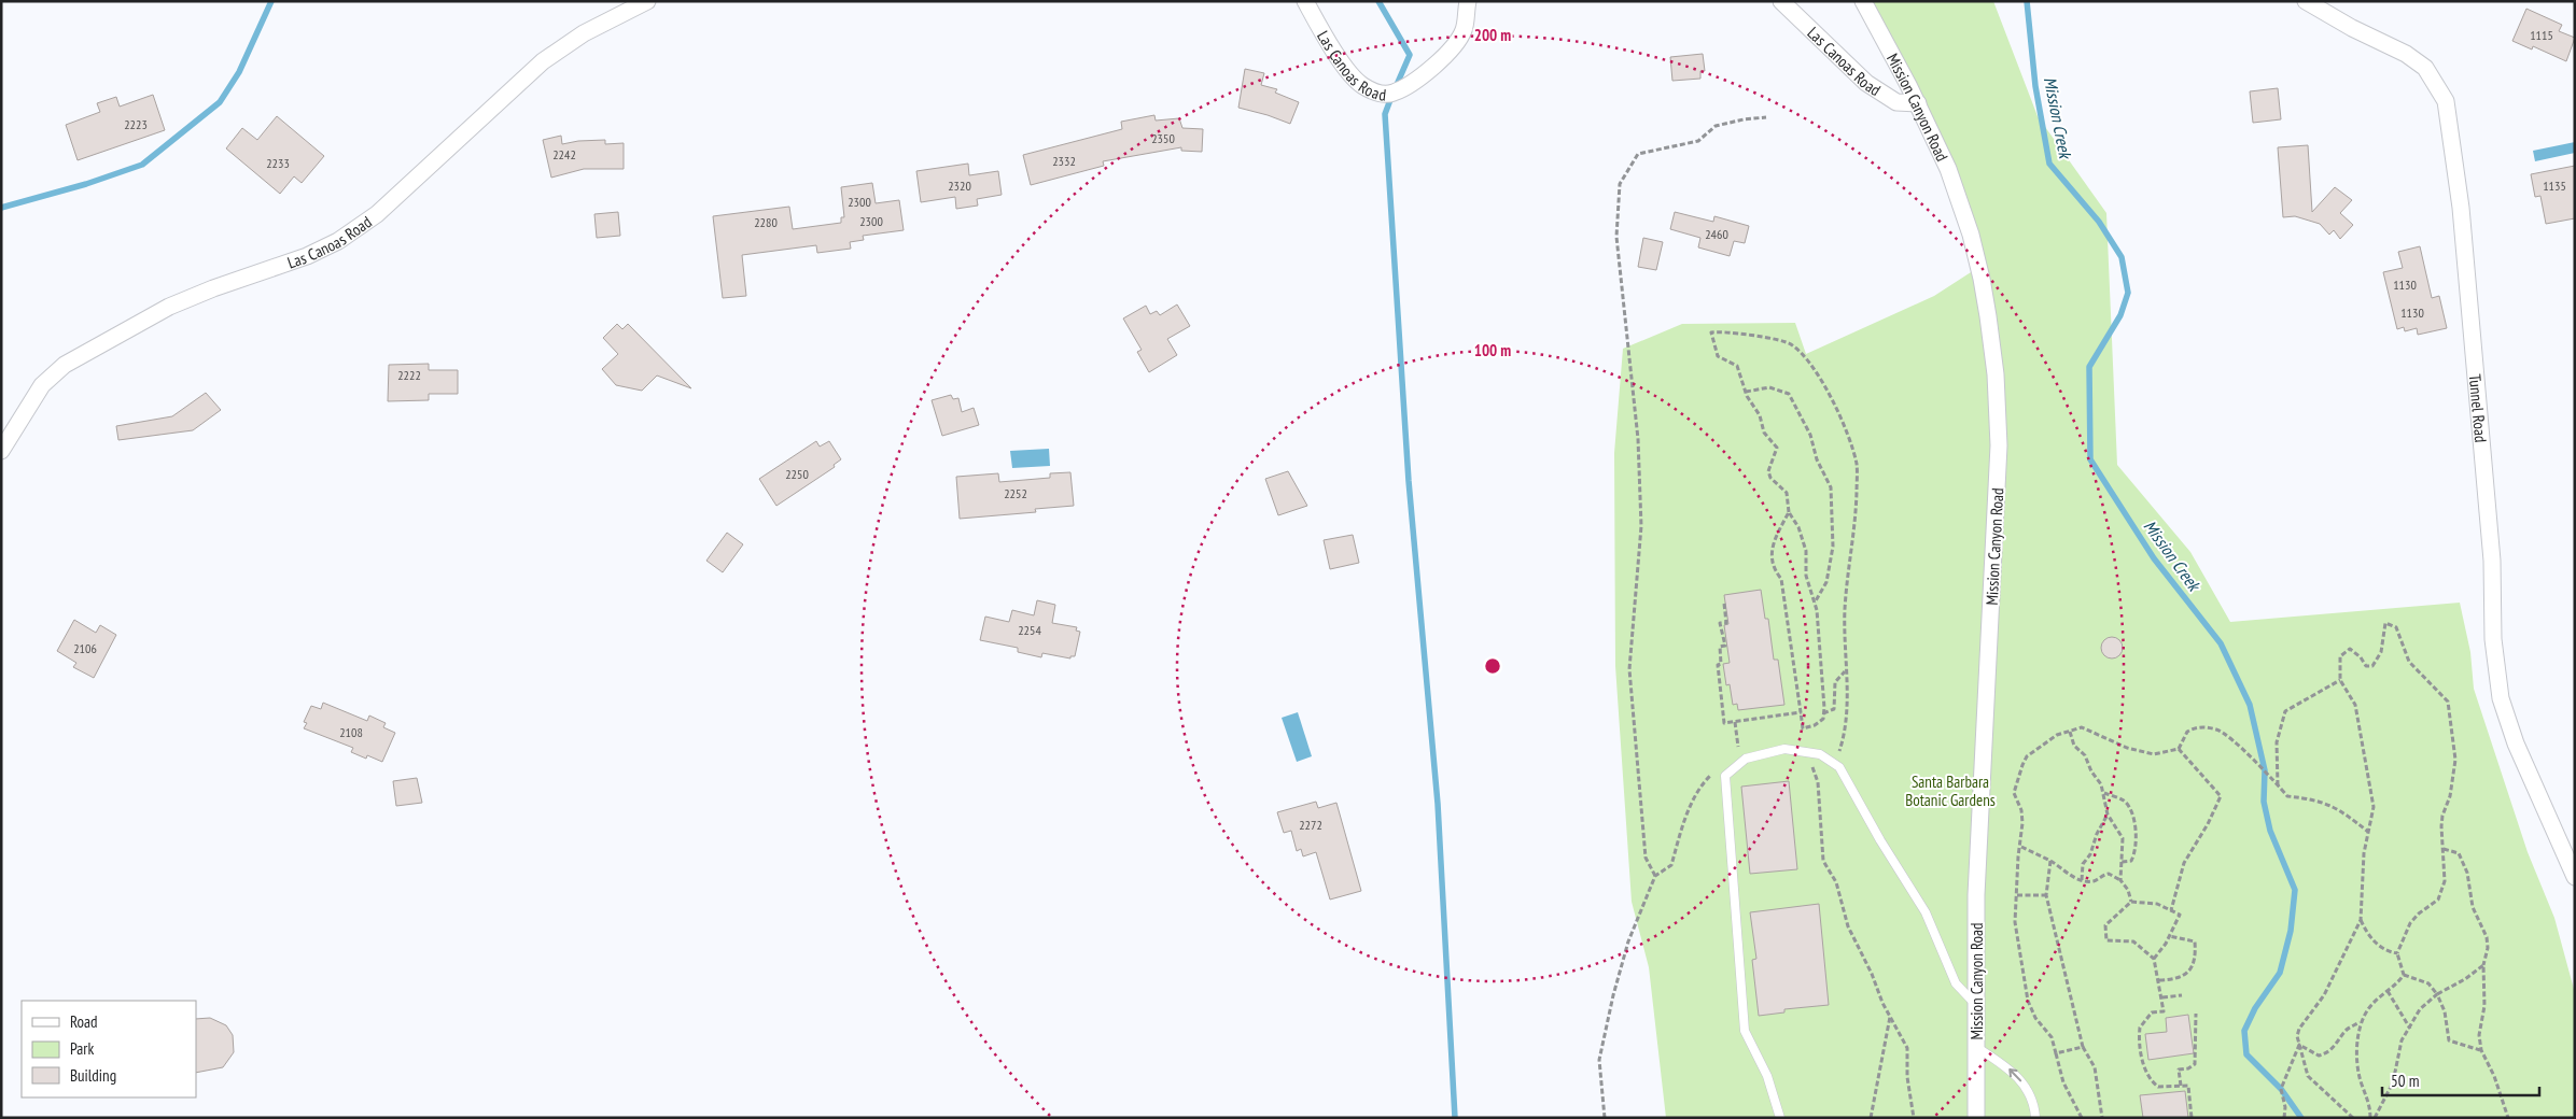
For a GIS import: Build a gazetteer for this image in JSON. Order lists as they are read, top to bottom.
{
  "streets": {
    "street": ["Las Canoas Road", "Mission Canyon Road", "Tunnel Road"]
  },
  "crossings": [
    ["Las Canoas Road", "Mission Canyon Road"]
  ],
  "water": ["Mission Creek"],
  "parks": ["Santa Barbara Botanic Gardens"],
  "house_numbers": [
    "1115",
    "2223",
    "2350",
    "2242",
    "2332",
    "2233",
    "2320",
    "1135",
    "2300",
    "2300",
    "2280",
    "2460",
    "1130",
    "1130",
    "2222",
    "2250",
    "2252",
    "2254",
    "2106",
    "2108",
    "2272"
  ],
  "legend": ["Road", "Park", "Building"],
  "scale_bar": "50 m",
  "rings": ["200 m", "100 m"]
}
